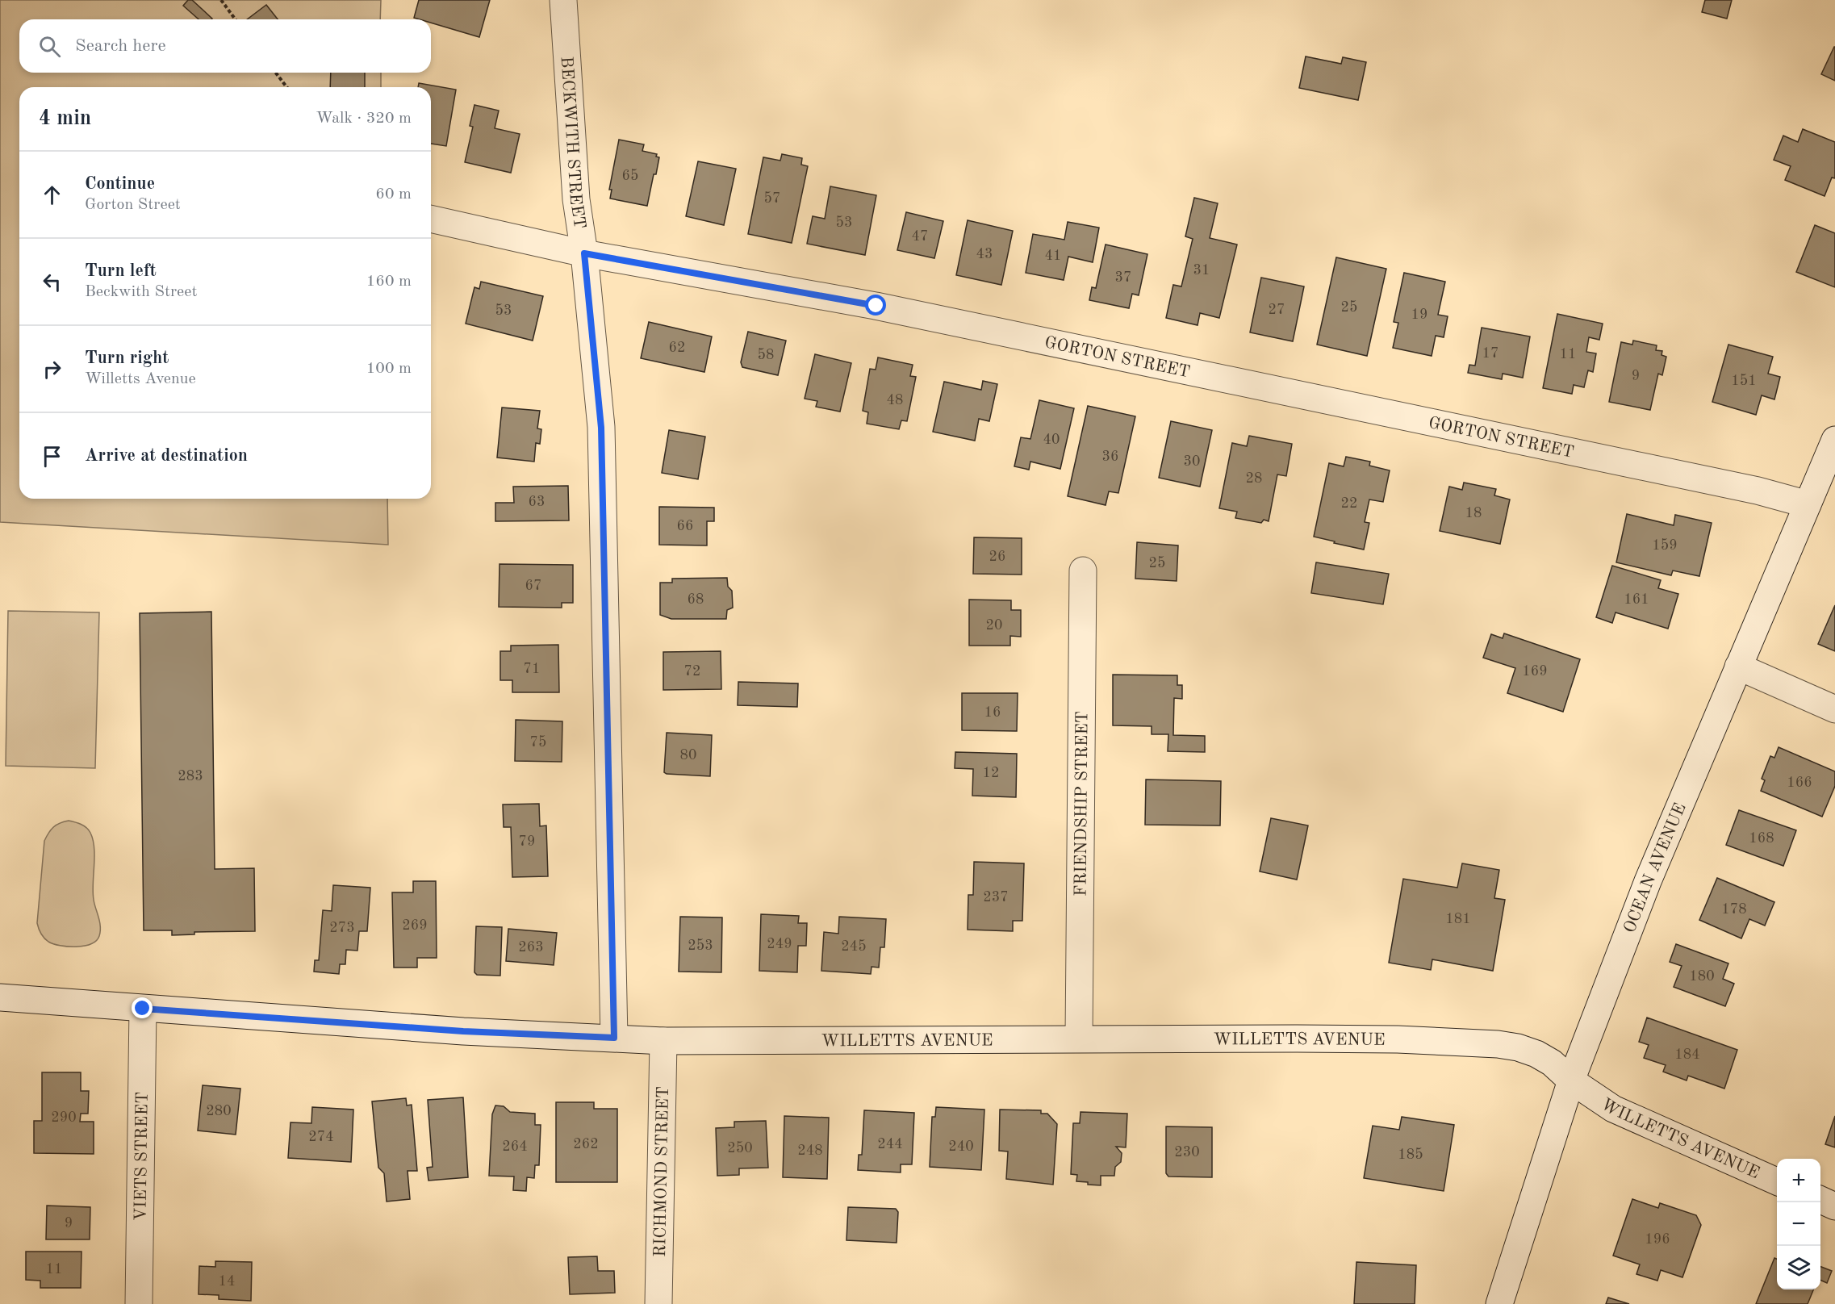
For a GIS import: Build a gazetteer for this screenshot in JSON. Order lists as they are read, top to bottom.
{
  "streets": {
    "street": [
      "BECKWITH STREET",
      "GORTON STREET",
      "FRIENDSHIP STREET",
      "OCEAN AVENUE",
      "WILLETTS AVENUE",
      "VIETS STREET",
      "RICHMOND STREET"
    ]
  },
  "crossings": [
    ["BECKWITH STREET", "GORTON STREET"],
    ["BECKWITH STREET", "WILLETTS AVENUE"],
    ["GORTON STREET", "OCEAN AVENUE"],
    ["FRIENDSHIP STREET", "WILLETTS AVENUE"],
    ["OCEAN AVENUE", "WILLETTS AVENUE"],
    ["WILLETTS AVENUE", "VIETS STREET"],
    ["WILLETTS AVENUE", "RICHMOND STREET"]
  ],
  "house_numbers": [
    "65",
    "57",
    "53",
    "47",
    "43",
    "41",
    "31",
    "37",
    "25",
    "27",
    "53",
    "19",
    "62",
    "17",
    "11",
    "58",
    "9",
    "151",
    "48",
    "40",
    "36",
    "30",
    "28",
    "63",
    "22",
    "18",
    "66",
    "159",
    "26",
    "25",
    "67",
    "68",
    "161",
    "20",
    "71",
    "72",
    "169",
    "16",
    "75",
    "80",
    "12",
    "283",
    "166",
    "168",
    "79",
    "237",
    "178",
    "181",
    "269",
    "273",
    "249",
    "253",
    "245",
    "263",
    "180",
    "184",
    "280",
    "290",
    "274",
    "262",
    "244",
    "264",
    "240",
    "250",
    "248",
    "230",
    "185",
    "9",
    "196",
    "11",
    "14"
  ],
  "page": {
    "search": "Search here",
    "heading": ["4 min", "Walk · 320 m"],
    "list": [
      ["Continue", "Gorton Street", "60 m"],
      ["Turn left", "Beckwith Street", "160 m"],
      ["Turn right", "Willetts Avenue", "100 m"],
      "Arrive at destination"
    ],
    "map_buttons": ["+", "−"]
  }
}
